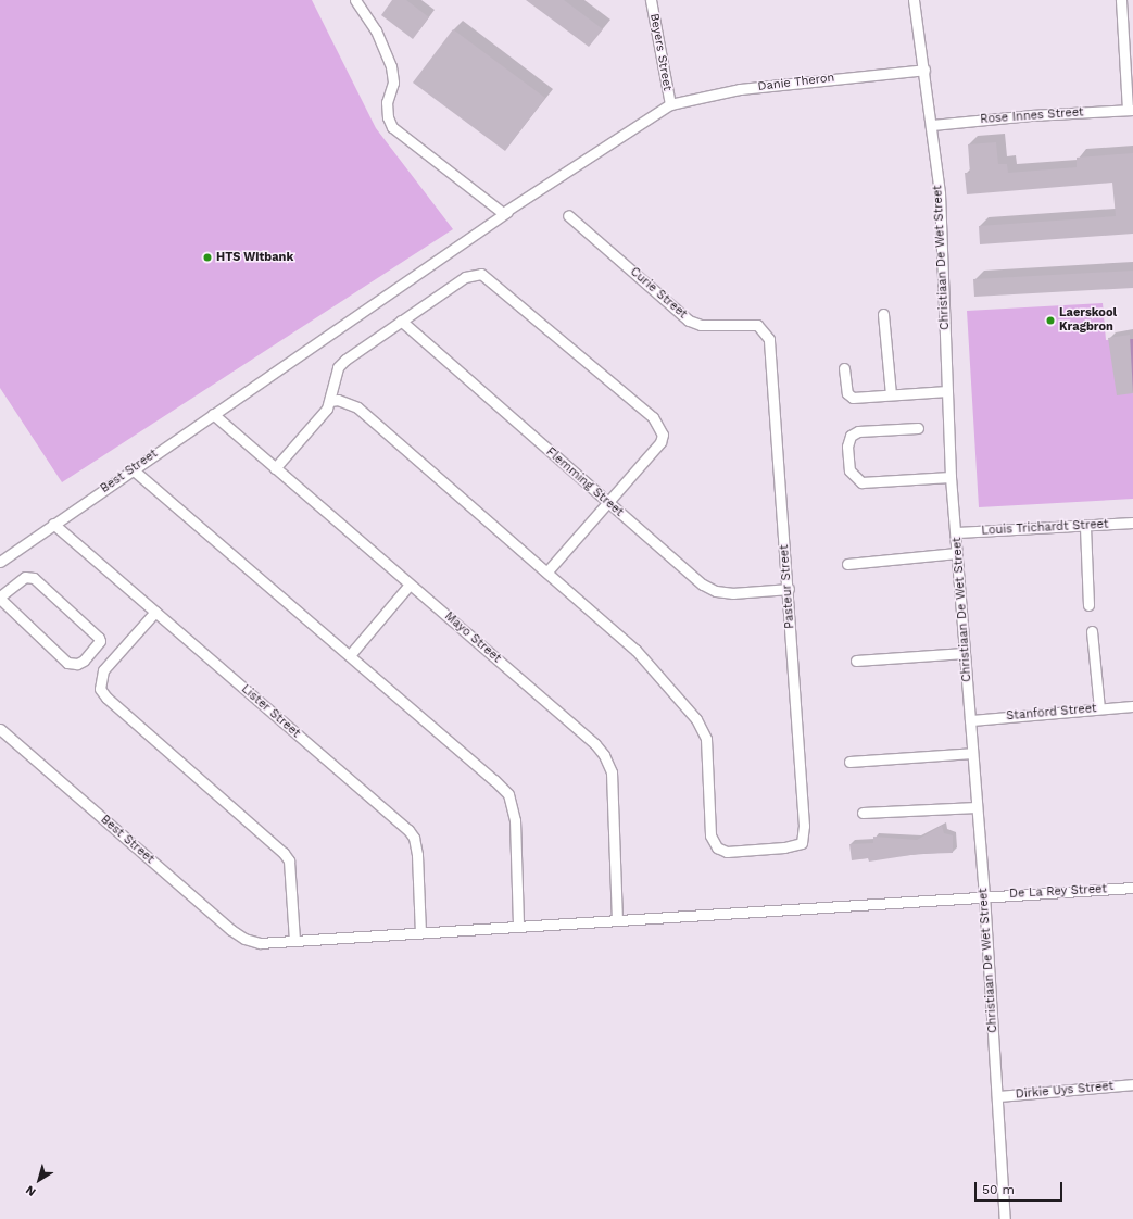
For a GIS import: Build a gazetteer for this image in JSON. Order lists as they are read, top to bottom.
{
  "streets": {
    "street": [
      "Beyers Street",
      "Danie Theron",
      "Rose Innes Street",
      "Christiaan De Wet Street",
      "Curie Street",
      "Best Street",
      "Flemming Street",
      "Louis Trichardt Street",
      "Pasteur Street",
      "Mayo Street",
      "Lister Street",
      "Stanford Street",
      "De La Rey Street",
      "Dirkie Uys Street"
    ]
  },
  "crossings": [
    ["Beyers Street", "Danie Theron"],
    ["Danie Theron", "Christiaan De Wet Street"],
    ["Danie Theron", "Best Street"],
    ["Rose Innes Street", "Christiaan De Wet Street"],
    ["Christiaan De Wet Street", "Louis Trichardt Street"],
    ["Christiaan De Wet Street", "Stanford Street"],
    ["Christiaan De Wet Street", "De La Rey Street"],
    ["Christiaan De Wet Street", "Dirkie Uys Street"],
    ["Curie Street", "Pasteur Street"],
    ["Best Street", "Mayo Street"],
    ["Best Street", "Lister Street"],
    ["Best Street", "De La Rey Street"],
    ["Flemming Street", "Pasteur Street"],
    ["Mayo Street", "De La Rey Street"],
    ["Lister Street", "De La Rey Street"]
  ],
  "places": ["HTS Witbank", "Laerskool Kragbron"],
  "scale_bar": "50 m",
  "north": "bottom left"
}
